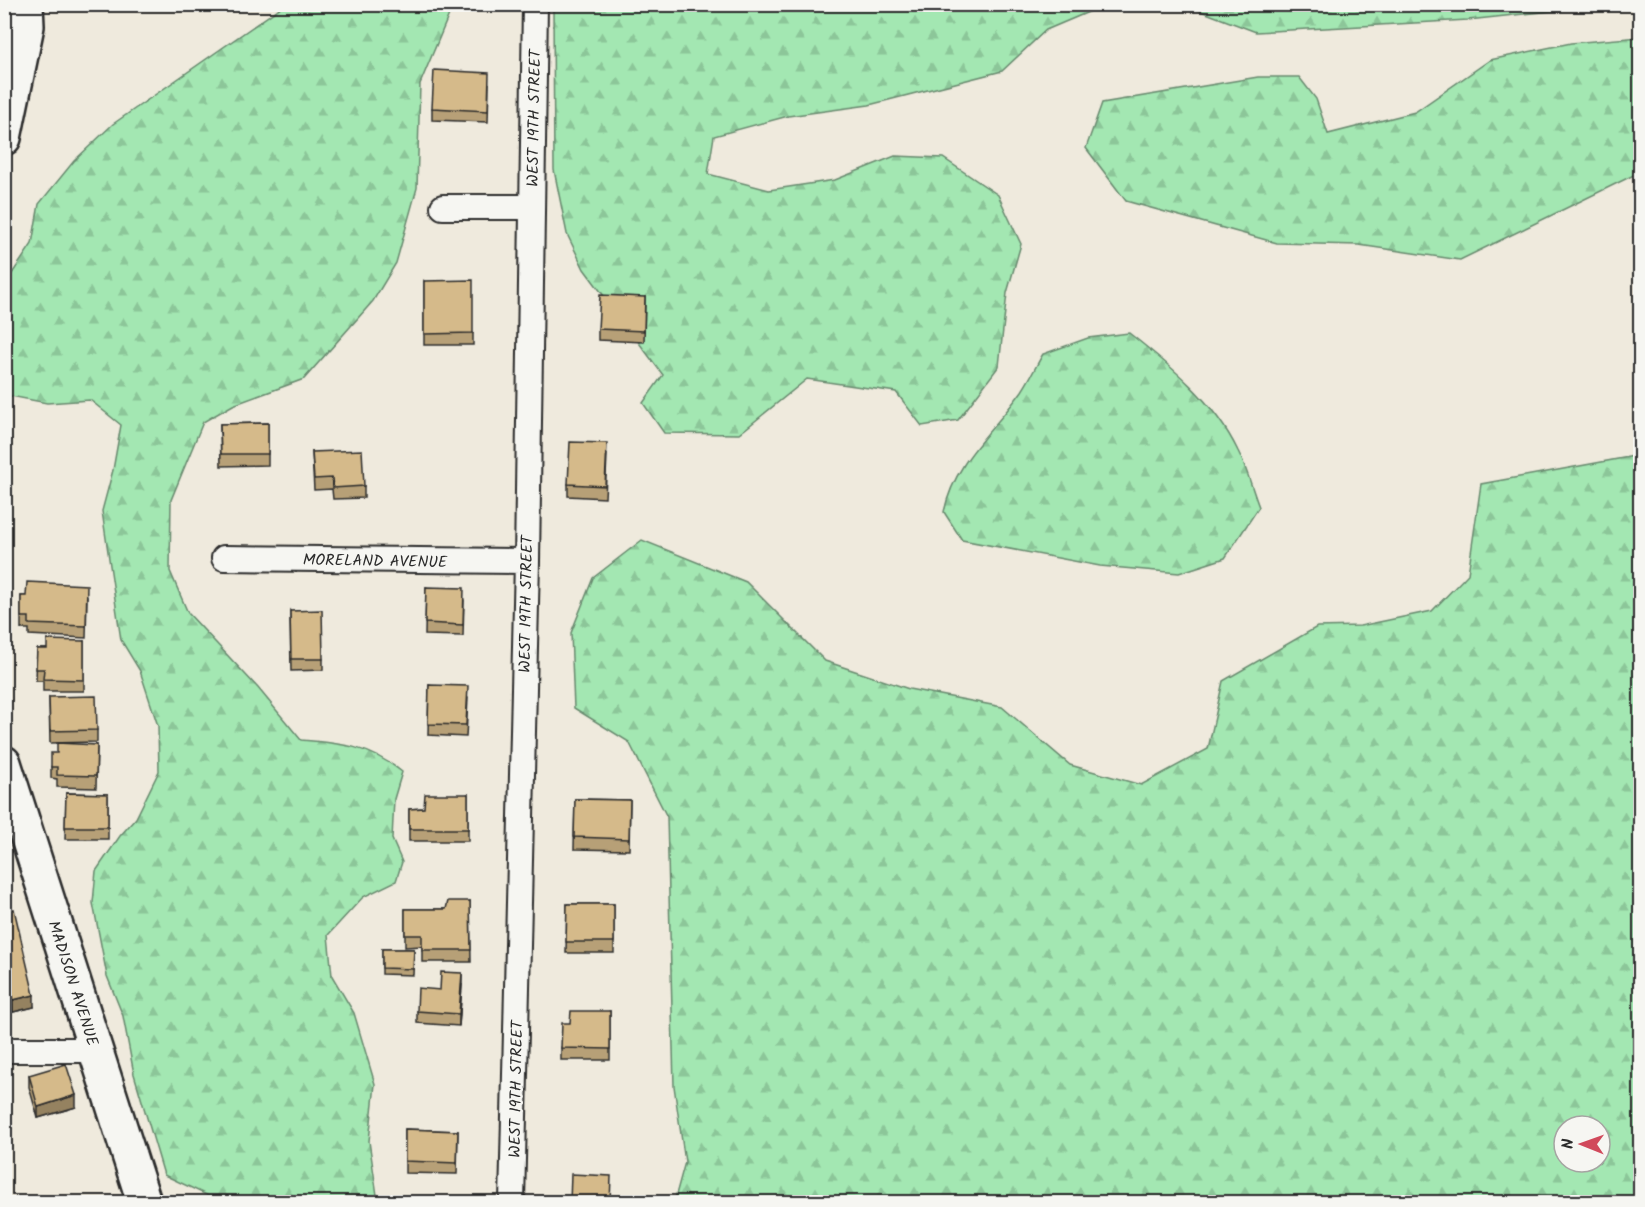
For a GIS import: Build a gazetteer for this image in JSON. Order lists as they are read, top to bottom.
{
  "streets": {
    "street": ["WEST 19TH STREET", "MORELAND AVENUE", "MADISON AVENUE"]
  },
  "crossings": [
    ["WEST 19TH STREET", "MORELAND AVENUE"]
  ],
  "north": "left"
}
